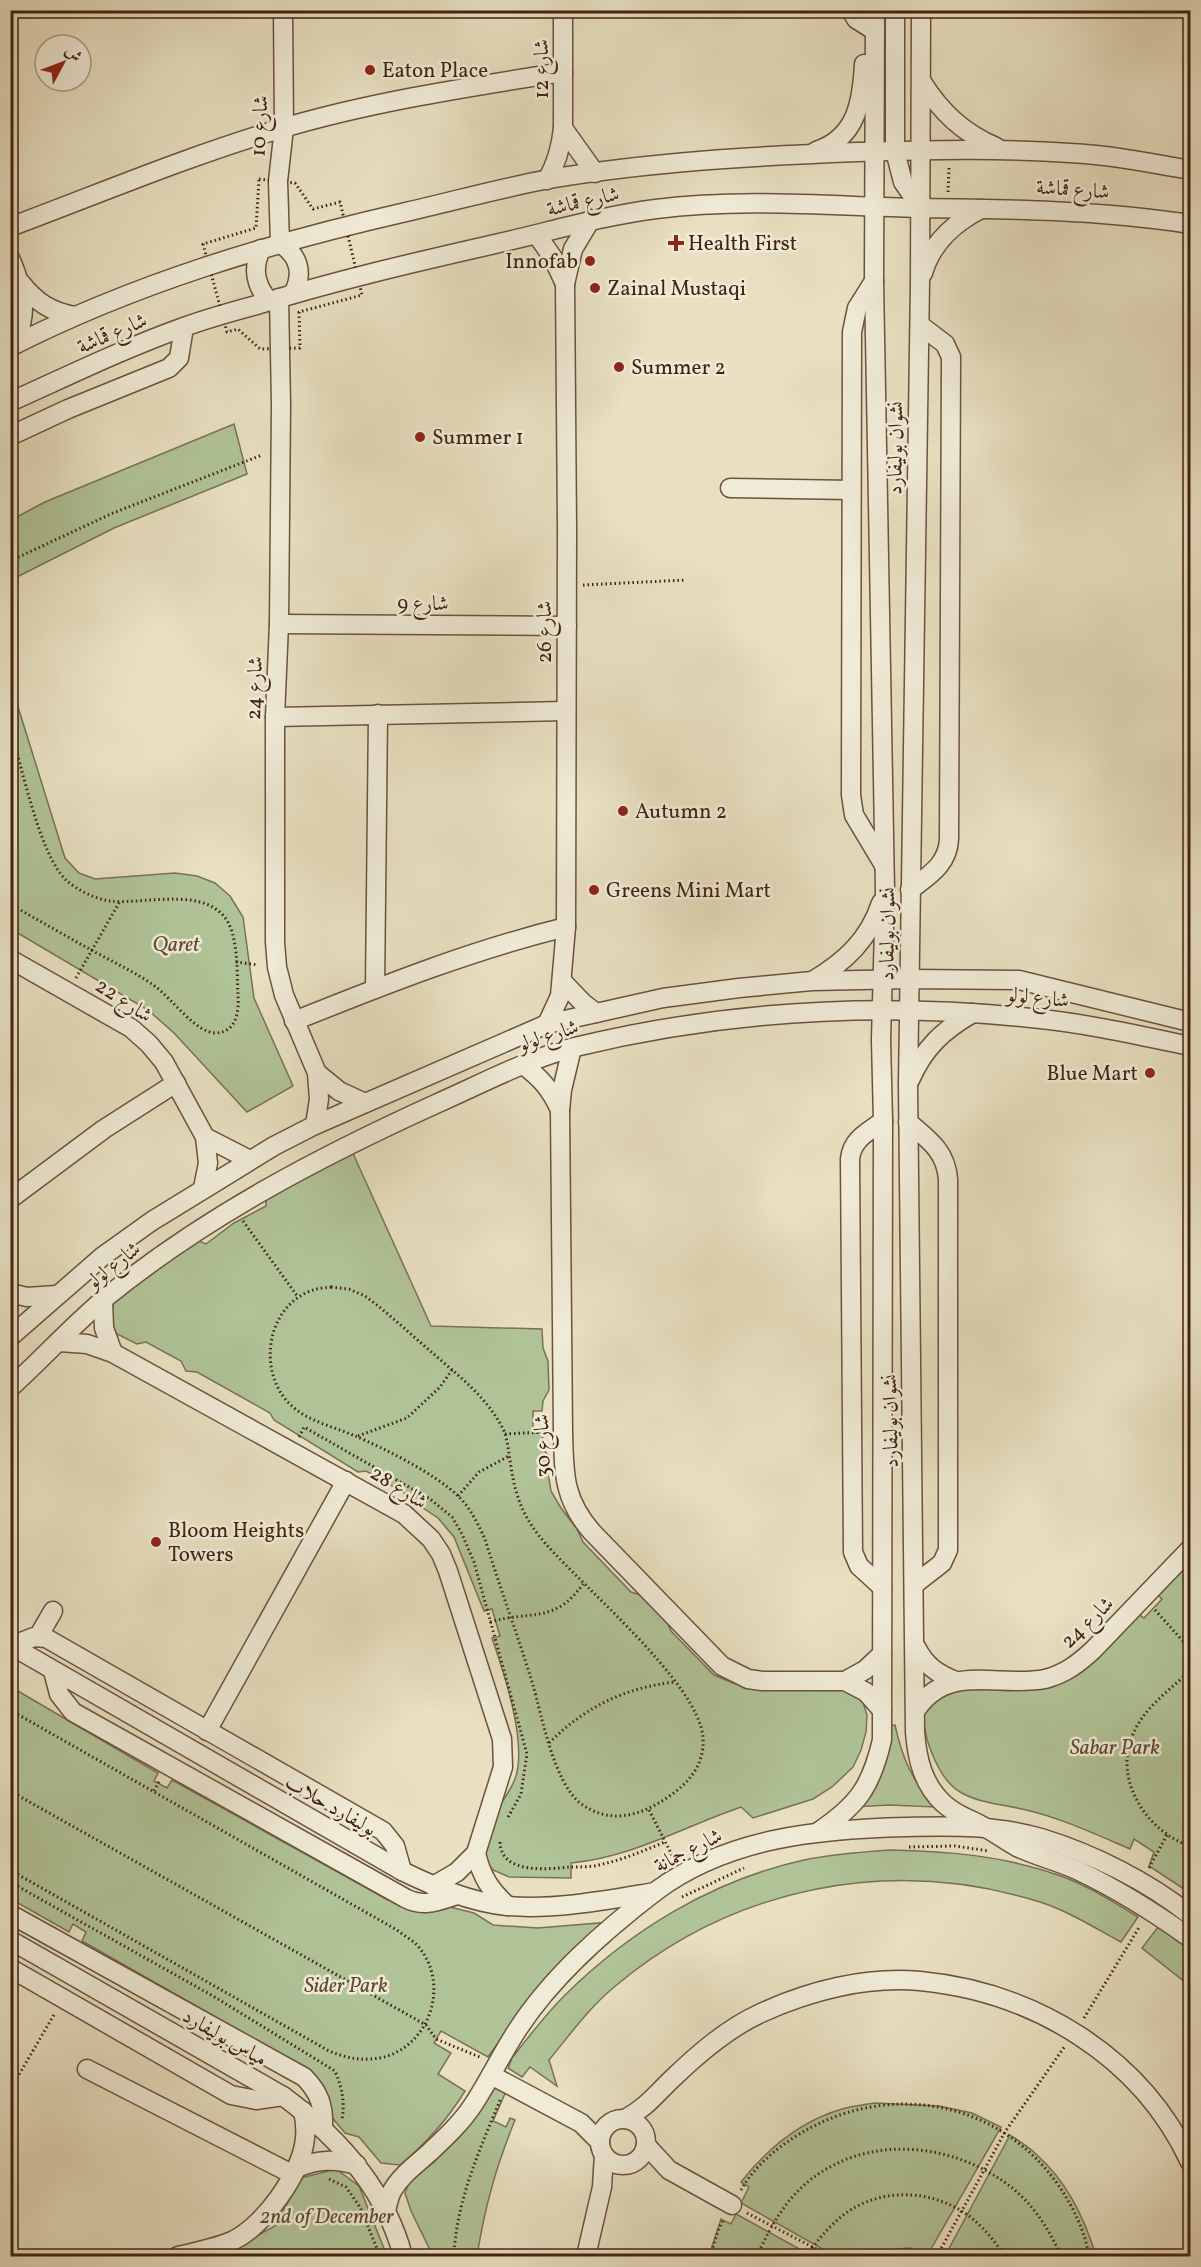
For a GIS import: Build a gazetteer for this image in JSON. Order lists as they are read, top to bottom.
{
  "streets": {
    "street": [
      "شارع 12",
      "شارع 10",
      "شارع قماشة",
      "نشوان بوليفارد",
      "شارع 9",
      "شارع 26",
      "شارع 24",
      "شارع لولو",
      "شارع 22",
      "شارع 30",
      "شارع 28",
      "بوليفارد حلاب",
      "شارع جمانة",
      "مياس بوليفارد"
    ]
  },
  "crossings": [
    ["شارع 12", "شارع قماشة"],
    ["شارع 10", "شارع قماشة"],
    ["شارع 10", "شارع 24"],
    ["شارع قماشة", "نشوان بوليفارد"],
    ["شارع قماشة", "شارع 26"],
    ["شارع قماشة", "شارع 24"],
    ["نشوان بوليفارد", "شارع 24"],
    ["نشوان بوليفارد", "شارع لولو"],
    ["نشوان بوليفارد", "شارع جمانة"],
    ["شارع 9", "شارع 26"],
    ["شارع 9", "شارع 24"],
    ["شارع 26", "شارع لولو"],
    ["شارع 24", "شارع لولو"],
    ["شارع لولو", "شارع 22"],
    ["شارع لولو", "شارع 30"],
    ["شارع لولو", "شارع 28"],
    ["شارع 28", "بوليفارد حلاب"],
    ["بوليفارد حلاب", "شارع جمانة"],
    ["شارع جمانة", "مياس بوليفارد"]
  ],
  "parks": [
    "Qaret",
    "Sabar Park",
    "Sider Park",
    "2nd of December"
  ],
  "places": {
    "other": [
      "Eaton Place",
      "Innofab",
      "Zainal Mustaqi",
      "Summer 2",
      "Summer 1",
      "Autumn 2",
      "Greens Mini Mart",
      "Blue Mart",
      "Bloom Heights Towers"
    ],
    "health": ["Health First"]
  },
  "north": "top right"
}
